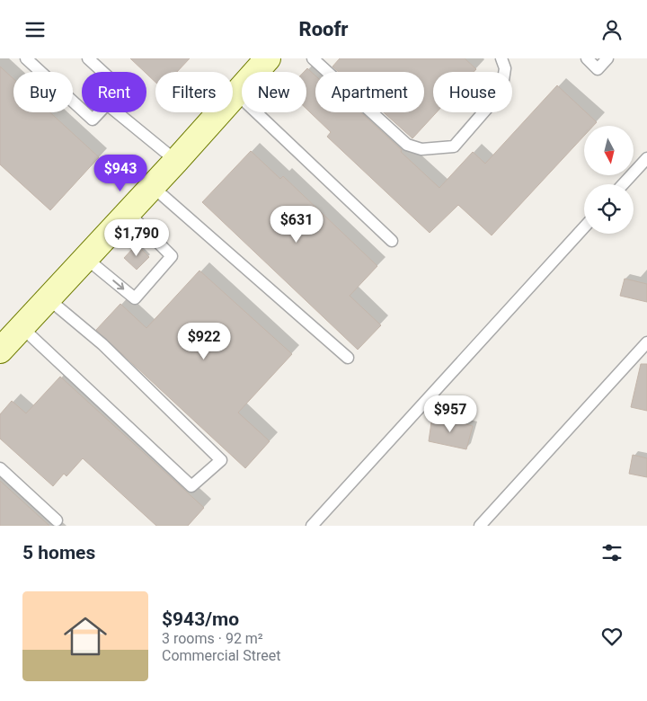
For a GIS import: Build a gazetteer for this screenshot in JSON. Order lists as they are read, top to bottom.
{
  "north": "bottom",
  "page": {
    "header": "Roofr",
    "chip": [
      "Buy",
      "Rent",
      "Filters",
      "New",
      "Apartment",
      "House"
    ],
    "price": [
      "$943",
      "$631",
      "$1,790",
      "$922",
      "$957"
    ],
    "heading": "5 homes",
    "list": [
      {
        "name": "$943/mo",
        "note": "3 rooms · 92 m² · Commercial Street"
      }
    ]
  }
}
